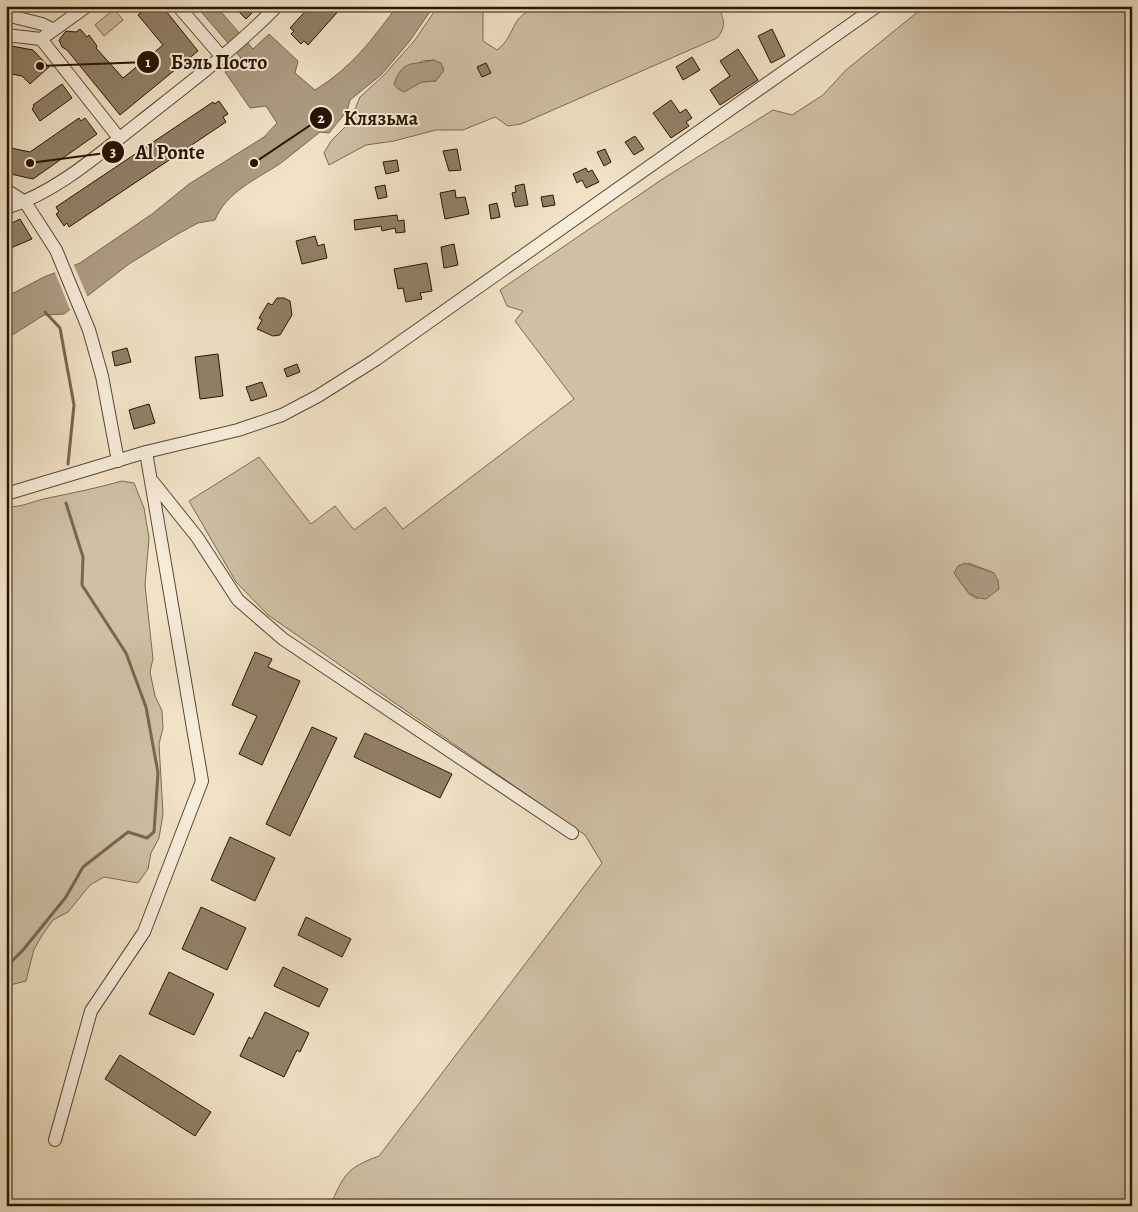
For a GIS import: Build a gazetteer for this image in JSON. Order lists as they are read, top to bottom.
{
  "places": ["Бэль Посто", "Al Ponte", "Клязьма"]
}
